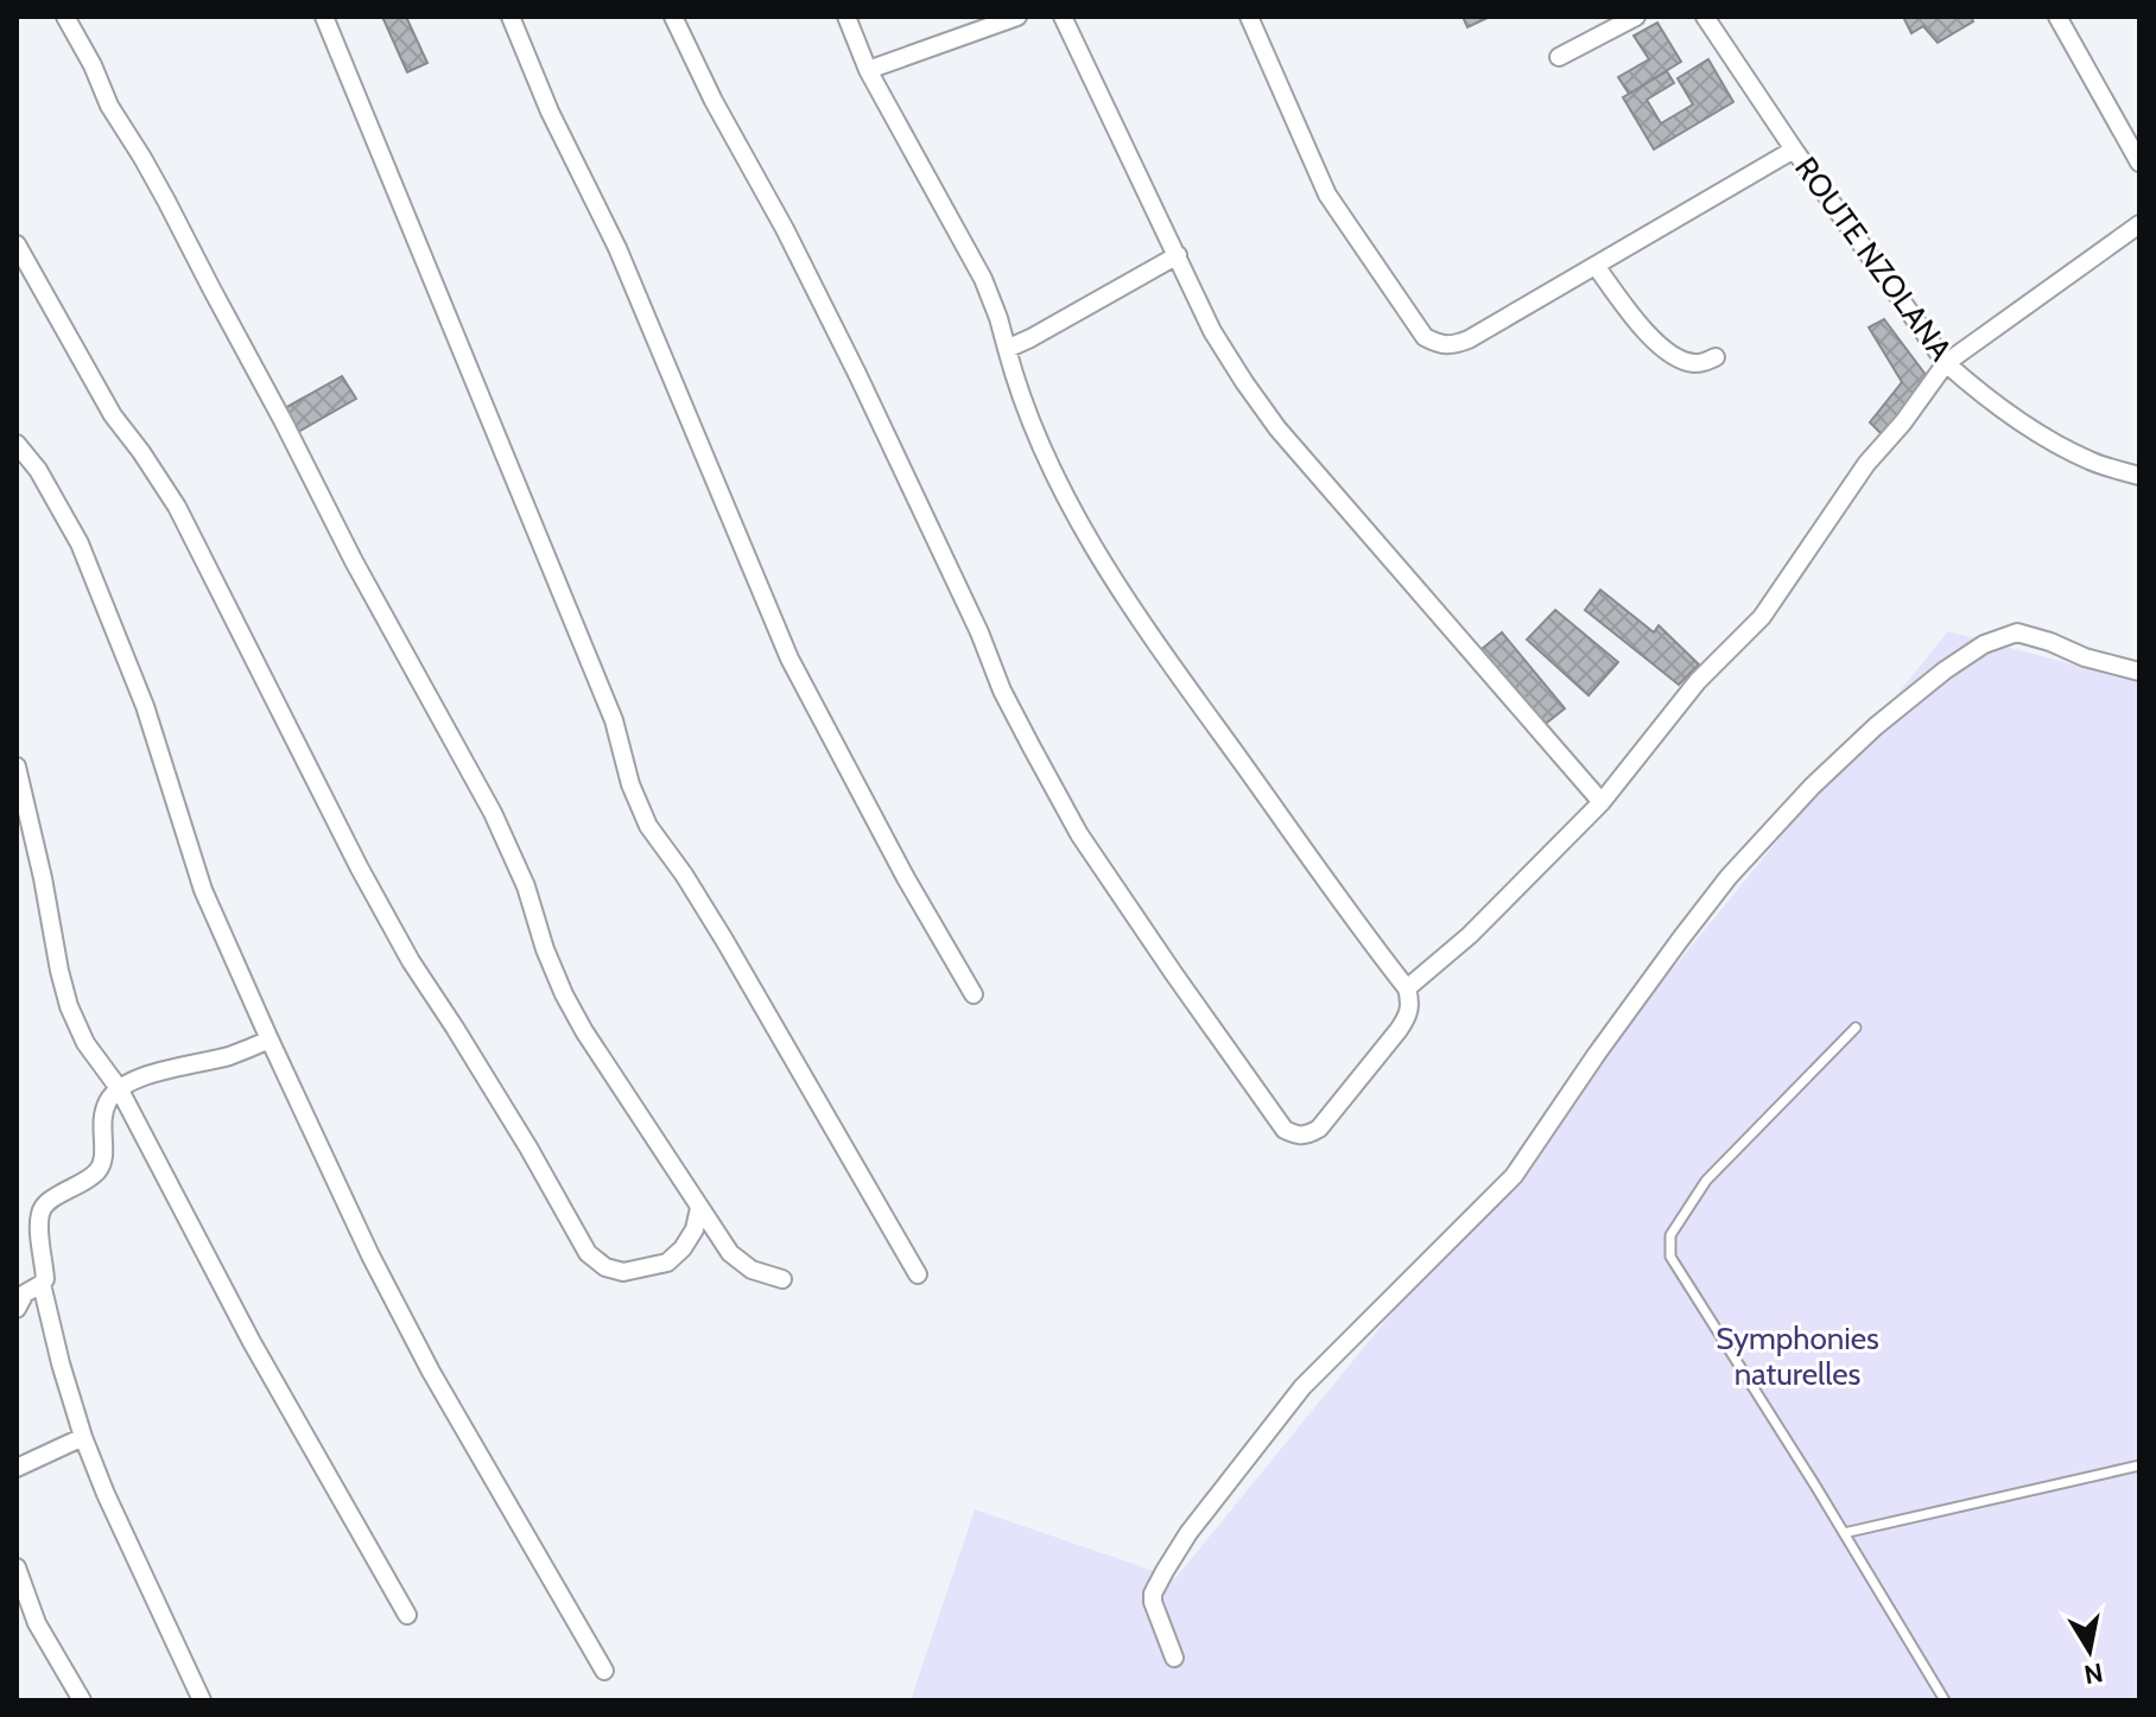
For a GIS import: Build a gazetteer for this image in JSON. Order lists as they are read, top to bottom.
{
  "streets": {
    "street": ["ROUTE NZOLANA"]
  },
  "parks": ["Symphonies naturelles"],
  "north": "bottom"
}
